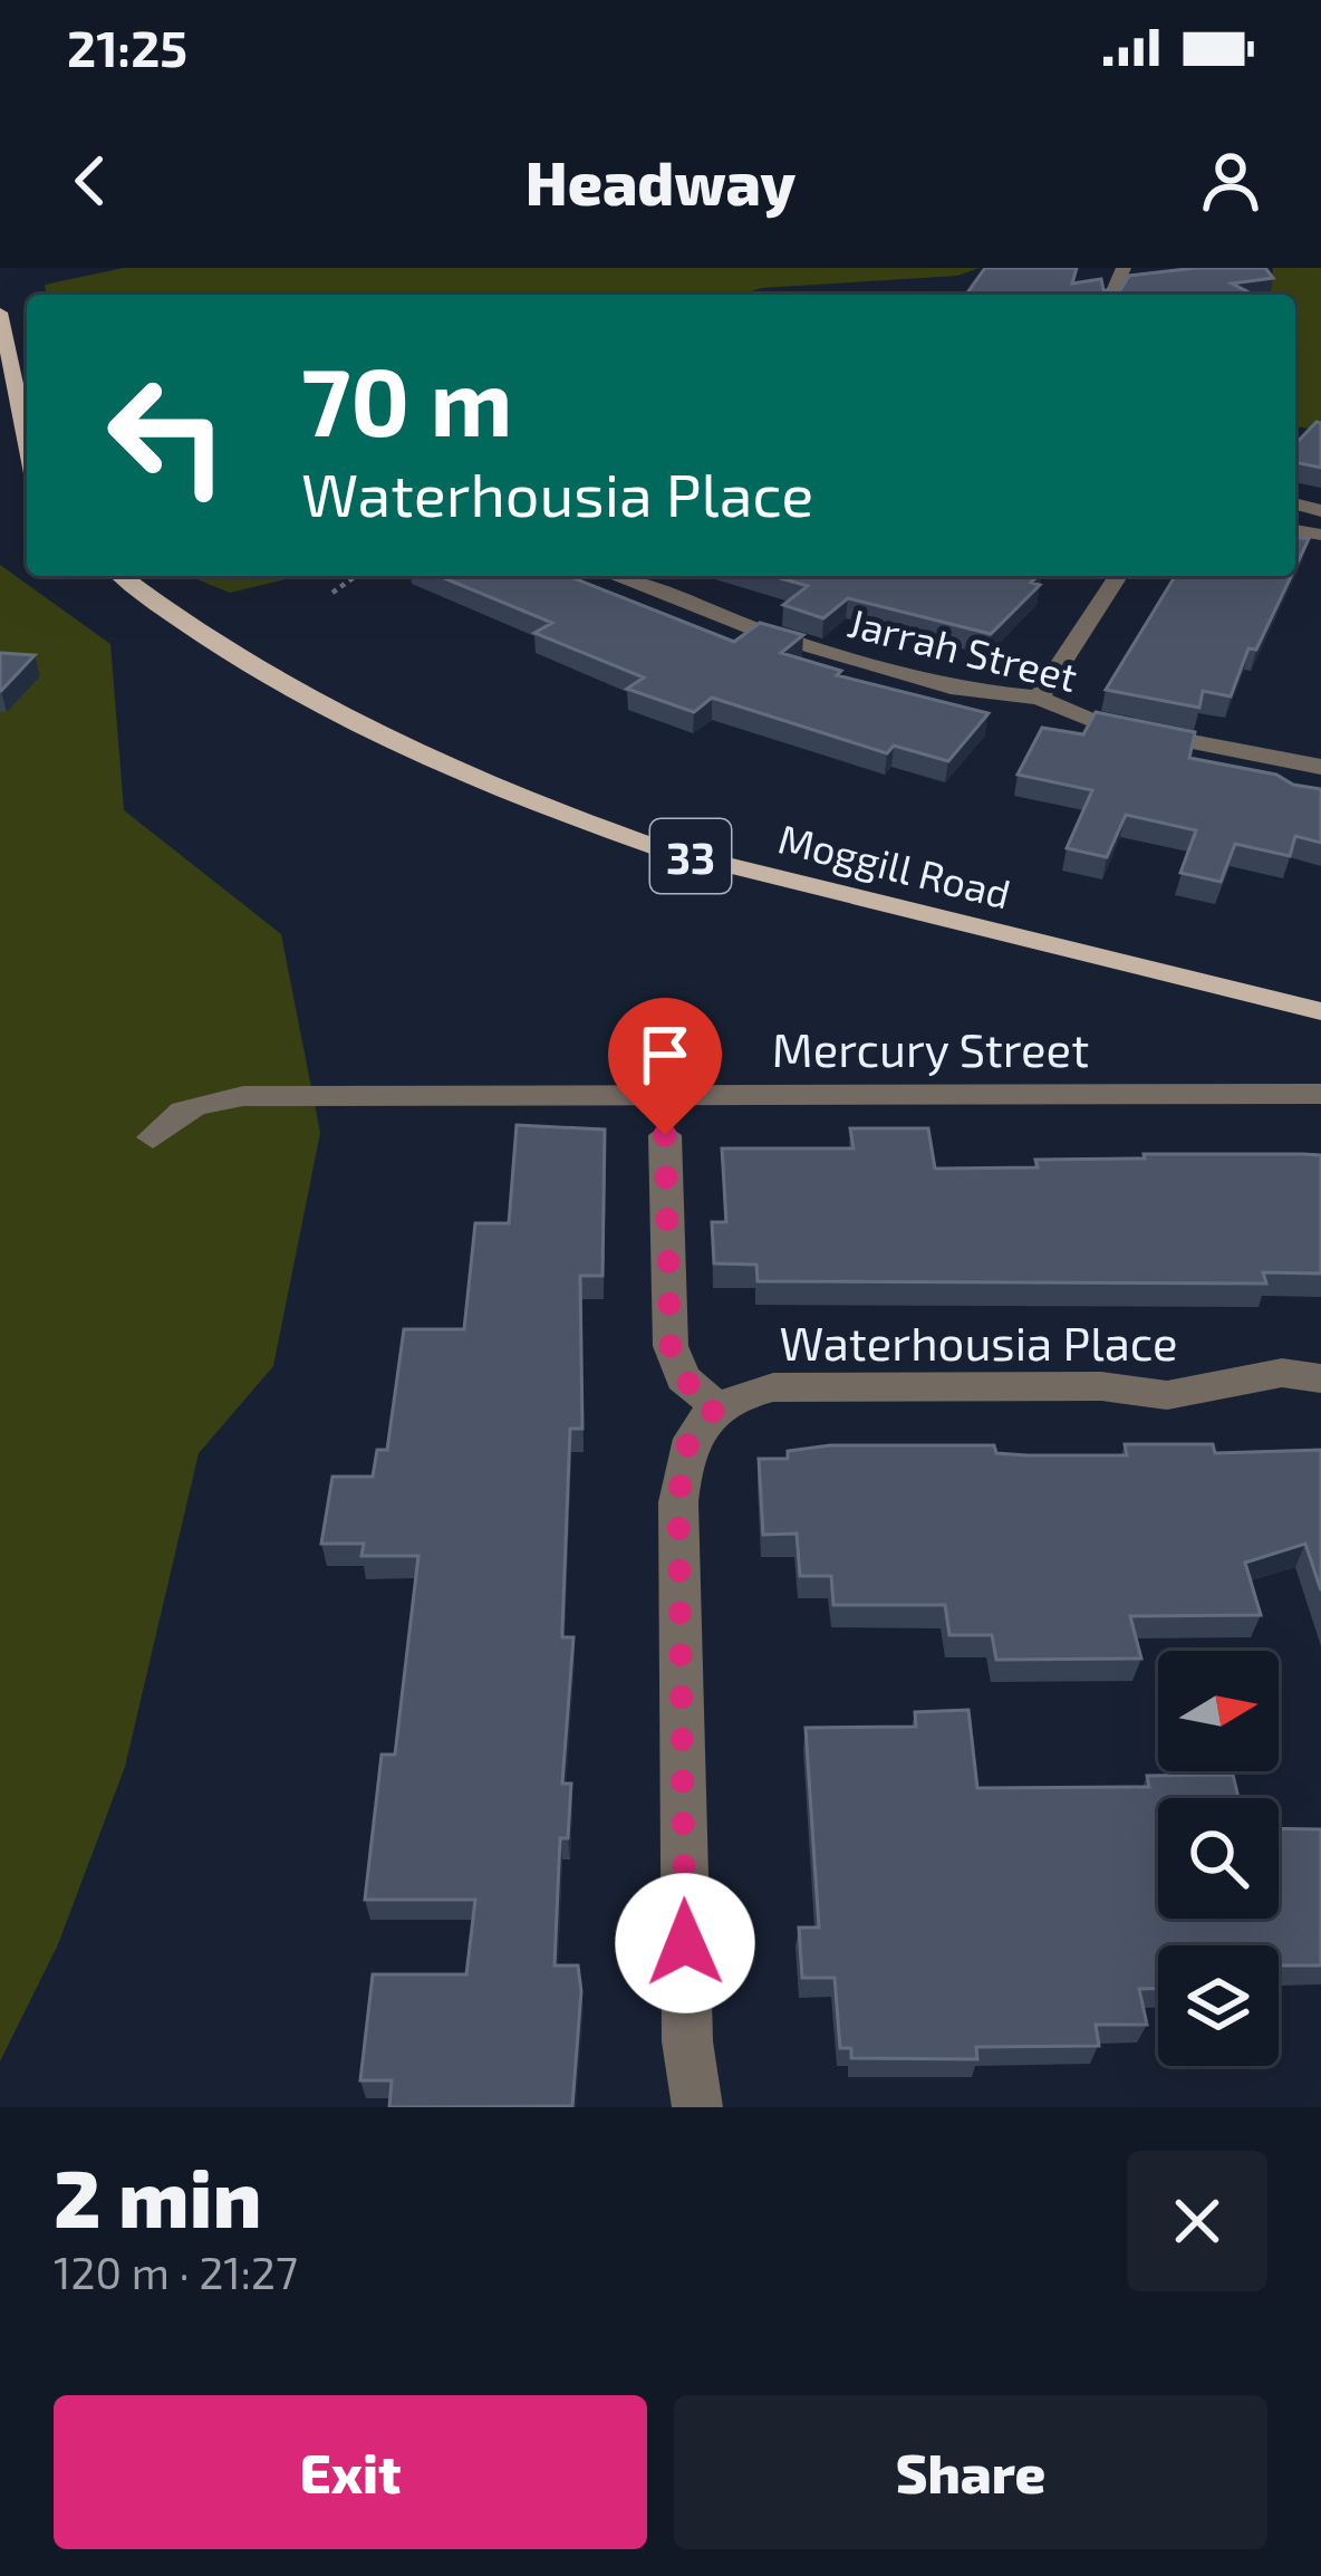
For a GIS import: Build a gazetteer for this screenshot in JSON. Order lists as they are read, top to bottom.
{
  "streets": {
    "main road": ["33", "Moggill Road"],
    "street": ["Jarrah Street", "Mercury Street", "Waterhousia Place"]
  },
  "north": "right",
  "page": {
    "status": "21:25",
    "header": "Headway",
    "turn": ["70 m", "Waterhousia Place"],
    "heading": ["2 min", "120 m · 21:27"],
    "buttons": ["Exit", "Share"]
  }
}
